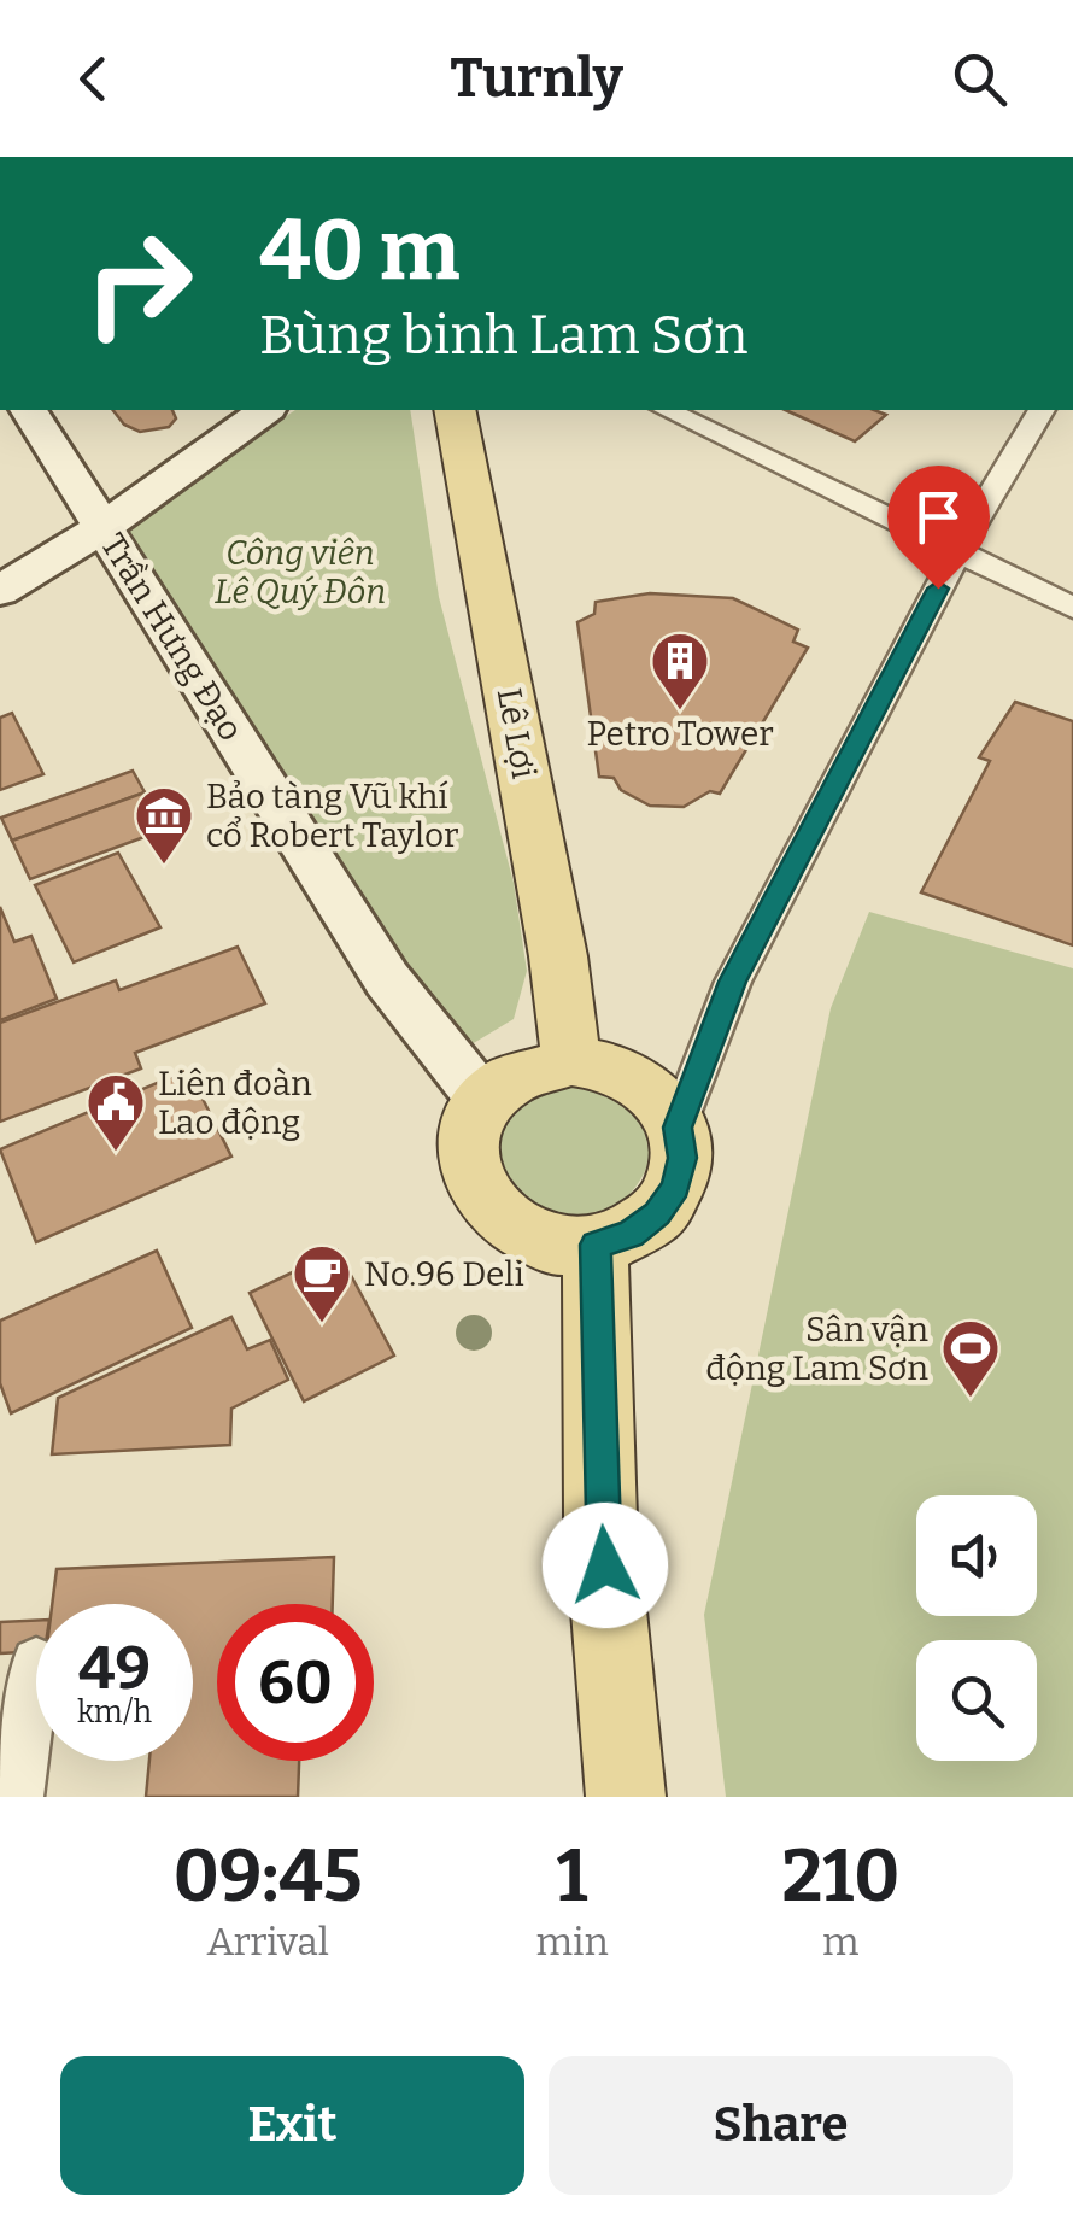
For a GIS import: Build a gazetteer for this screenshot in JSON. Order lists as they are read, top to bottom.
{
  "streets": {
    "main road": ["Trần Hưng Đạo", "Lê Lợi"]
  },
  "crossings": [
    ["Trần Hưng Đạo", "Lê Lợi"]
  ],
  "parks": ["Công viên Lê Quý Đôn"],
  "places": {
    "building": ["Petro Tower"],
    "museum": ["Bảo tàng Vũ khí cổ Robert Taylor"],
    "public building": ["Liên đoàn Lao động"],
    "cafe": ["No.96 Deli"],
    "sports": ["Sân vận động Lam Sơn"]
  },
  "page": {
    "header": "Turnly",
    "turn": ["40 m", "Bùng binh Lam Sơn"],
    "speed": "49 km/h",
    "limit": "60",
    "eta": [
      "09:45",
      "Arrival",
      "1",
      "min",
      "210",
      "m"
    ],
    "buttons": ["Exit", "Share"]
  }
}
